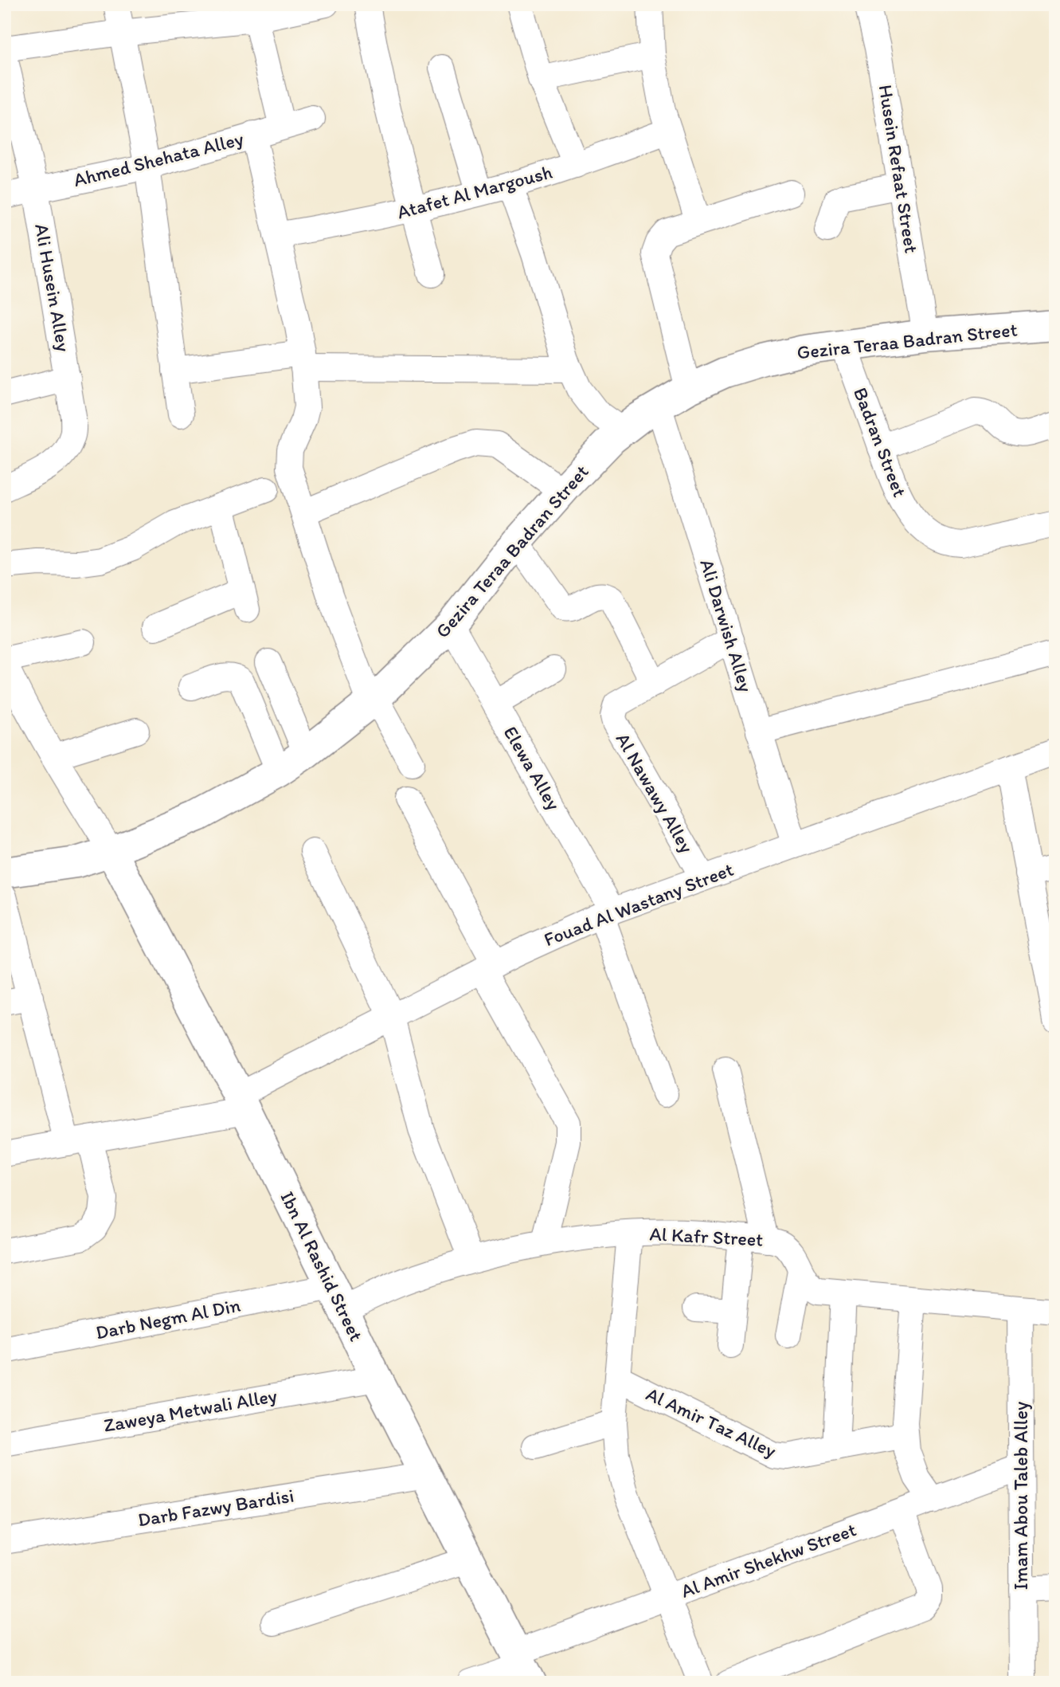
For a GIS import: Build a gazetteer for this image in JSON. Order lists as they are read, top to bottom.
{
  "streets": {
    "street": [
      "Ahmed Shehata Alley",
      "Husein Refaat Street",
      "Atafet Al Margoush",
      "Ali Husein Alley",
      "Gezira Teraa Badran Street",
      "Badran Street",
      "Ali Darwish Alley",
      "Elewa Alley",
      "Al Nawawy Alley",
      "Fouad Al Wastany Street",
      "Al Kafr Street",
      "Ibn Al Rashid Street",
      "Darb Negm Al Din",
      "Zaweya Metwali Alley",
      "Al Amir Taz Alley",
      "Imam Abou Taleb Alley",
      "Darb Fazwy Bardisi",
      "Al Amir Shekhw Street"
    ]
  },
  "crossings": [
    ["Ahmed Shehata Alley", "Ali Husein Alley"],
    ["Husein Refaat Street", "Gezira Teraa Badran Street"],
    ["Gezira Teraa Badran Street", "Badran Street"],
    ["Gezira Teraa Badran Street", "Ali Darwish Alley"],
    ["Gezira Teraa Badran Street", "Elewa Alley"],
    ["Gezira Teraa Badran Street", "Ibn Al Rashid Street"],
    ["Ali Darwish Alley", "Al Nawawy Alley"],
    ["Ali Darwish Alley", "Fouad Al Wastany Street"],
    ["Elewa Alley", "Fouad Al Wastany Street"],
    ["Al Nawawy Alley", "Fouad Al Wastany Street"],
    ["Fouad Al Wastany Street", "Ibn Al Rashid Street"],
    ["Al Kafr Street", "Ibn Al Rashid Street"],
    ["Al Kafr Street", "Darb Negm Al Din"],
    ["Al Kafr Street", "Imam Abou Taleb Alley"],
    ["Ibn Al Rashid Street", "Darb Negm Al Din"],
    ["Ibn Al Rashid Street", "Zaweya Metwali Alley"],
    ["Ibn Al Rashid Street", "Darb Fazwy Bardisi"],
    ["Ibn Al Rashid Street", "Al Amir Shekhw Street"],
    ["Imam Abou Taleb Alley", "Al Amir Shekhw Street"]
  ]
}
